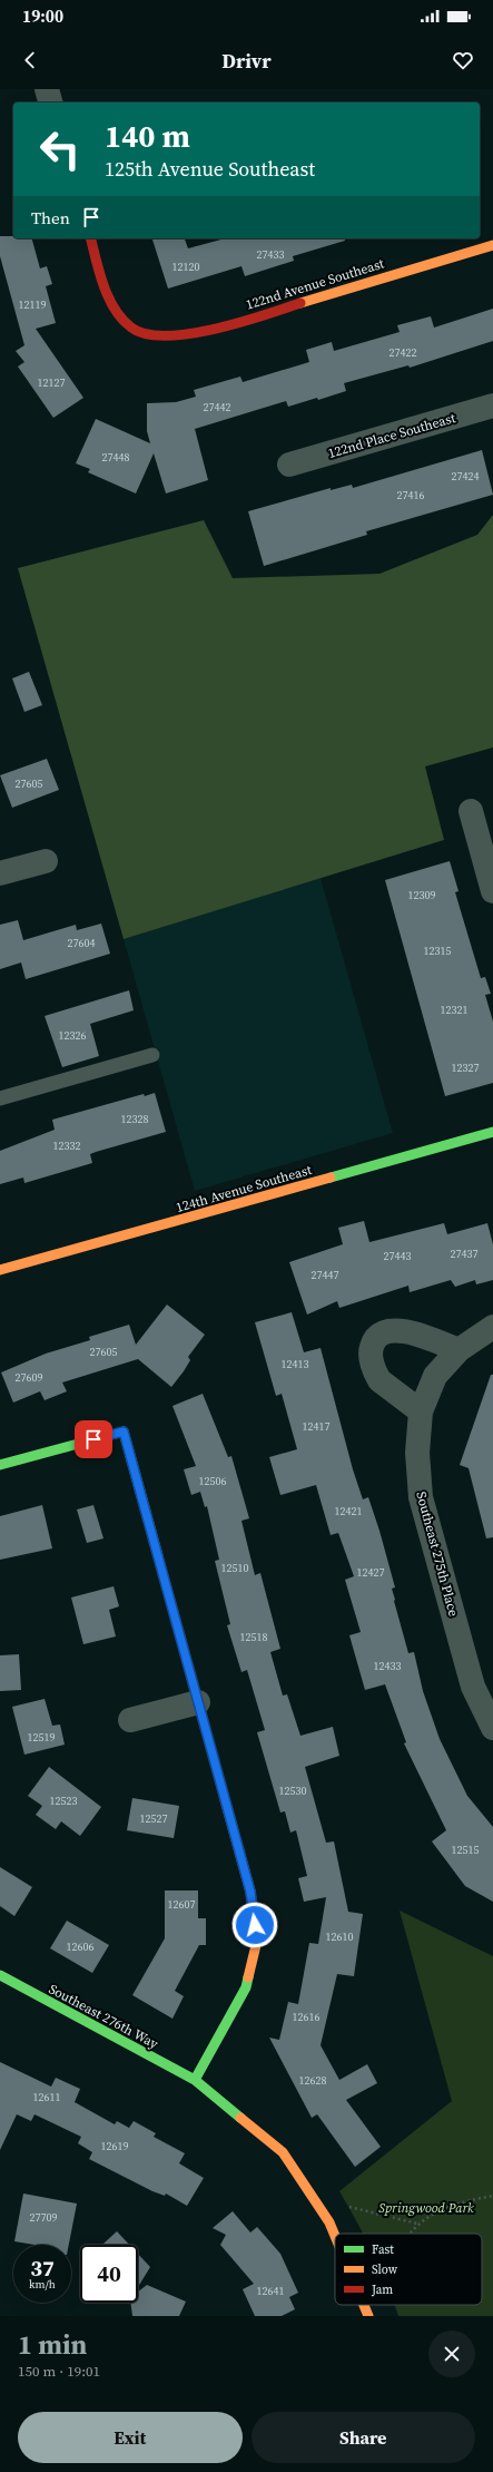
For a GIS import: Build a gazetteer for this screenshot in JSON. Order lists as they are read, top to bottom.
{
  "streets": {
    "street": [
      "122nd Avenue Southeast",
      "122nd Place Southeast",
      "124th Avenue Southeast",
      "Southeast 275th Place",
      "Southeast 276th Way"
    ]
  },
  "parks": ["Springwood Park"],
  "house_numbers": [
    "27433",
    "12120",
    "12119",
    "27422",
    "12127",
    "27442",
    "27448",
    "27424",
    "27416",
    "27605",
    "12309",
    "27604",
    "12315",
    "12321",
    "12326",
    "12327",
    "12328",
    "12332",
    "27437",
    "27443",
    "27447",
    "27605",
    "12413",
    "27609",
    "12417",
    "12506",
    "12421",
    "12510",
    "12427",
    "12518",
    "12433",
    "12519",
    "12530",
    "12523",
    "12527",
    "12515",
    "12607",
    "12610",
    "12606",
    "12616",
    "12628",
    "12611",
    "12619",
    "27709",
    "12641"
  ],
  "legend": ["Fast", "Slow", "Jam"],
  "page": {
    "status": "19:00",
    "header": "Drivr",
    "turn": ["140 m", "125th Avenue Southeast"],
    "then": "Then",
    "speed": "37 km/h",
    "limit": "40",
    "heading": ["1 min", "150 m · 19:01"],
    "buttons": ["Exit", "Share"]
  }
}
